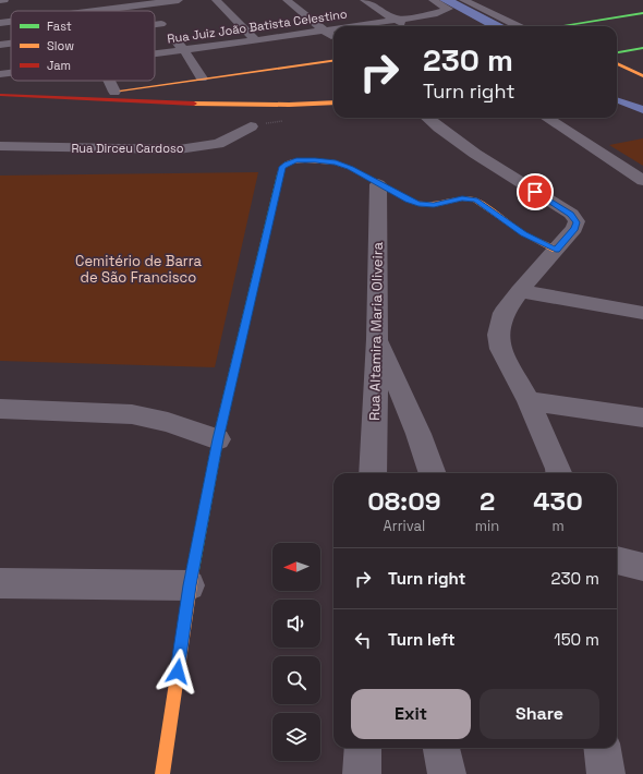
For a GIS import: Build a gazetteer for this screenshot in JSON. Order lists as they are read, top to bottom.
{
  "streets": {
    "street": ["Rua Juiz João Batista Celestino", "Rua Dirceu Cardoso", "Rua Altamira Maria Oliveira"]
  },
  "parks": ["Cemitério de Barra de São Francisco"],
  "legend": ["Fast", "Slow", "Jam"],
  "north": "left",
  "page": {
    "turn": ["230 m", "Turn right"],
    "eta": [
      "08:09",
      "Arrival",
      "2",
      "min",
      "430",
      "m"
    ],
    "list": [
      {
        "name": "Turn right",
        "value": "230 m"
      },
      {
        "name": "Turn left",
        "value": "150 m"
      }
    ],
    "buttons": ["Exit", "Share"]
  }
}
